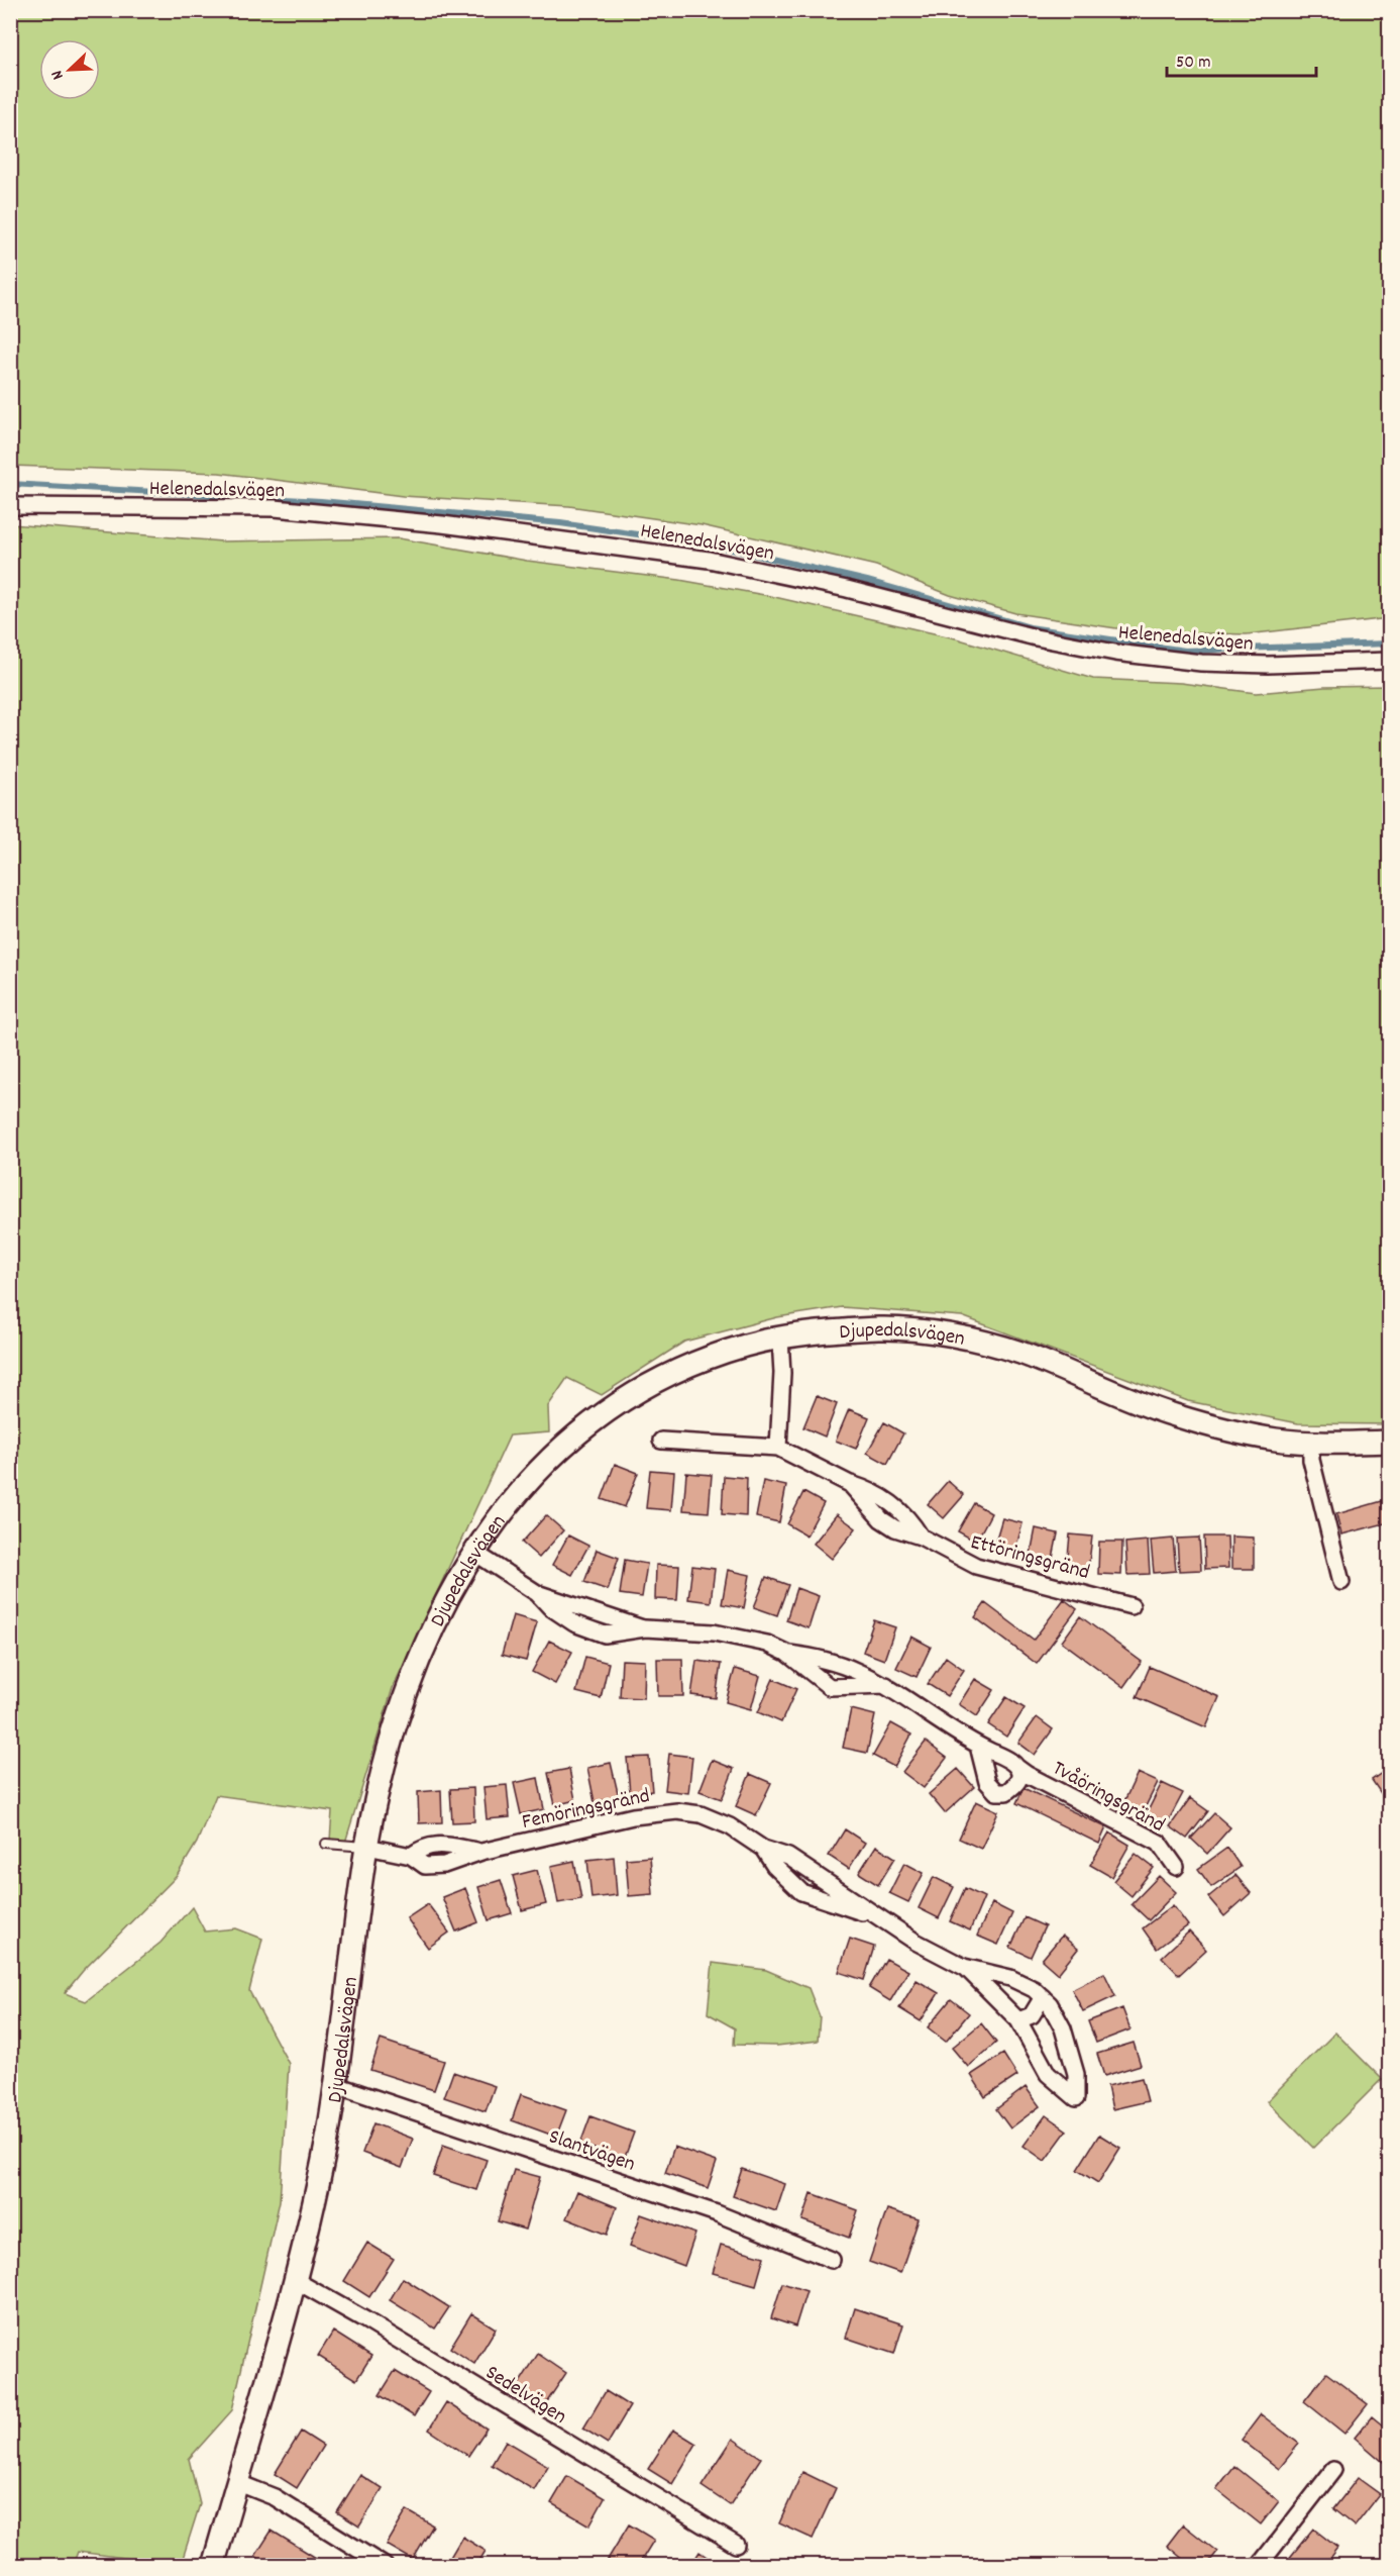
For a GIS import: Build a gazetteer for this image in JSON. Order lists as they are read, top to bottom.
{
  "streets": {
    "street": [
      "Helenedalsvägen",
      "Djupedalsvägen",
      "Ettöringsgränd",
      "Tvåöringsgränd",
      "Femöringsgränd",
      "Slantvägen",
      "Sedelvägen"
    ]
  },
  "crossings": [
    ["Djupedalsvägen", "Tvåöringsgränd"],
    ["Djupedalsvägen", "Femöringsgränd"],
    ["Djupedalsvägen", "Slantvägen"],
    ["Djupedalsvägen", "Sedelvägen"]
  ],
  "scale_bar": "50 m",
  "north": "bottom left"
}
